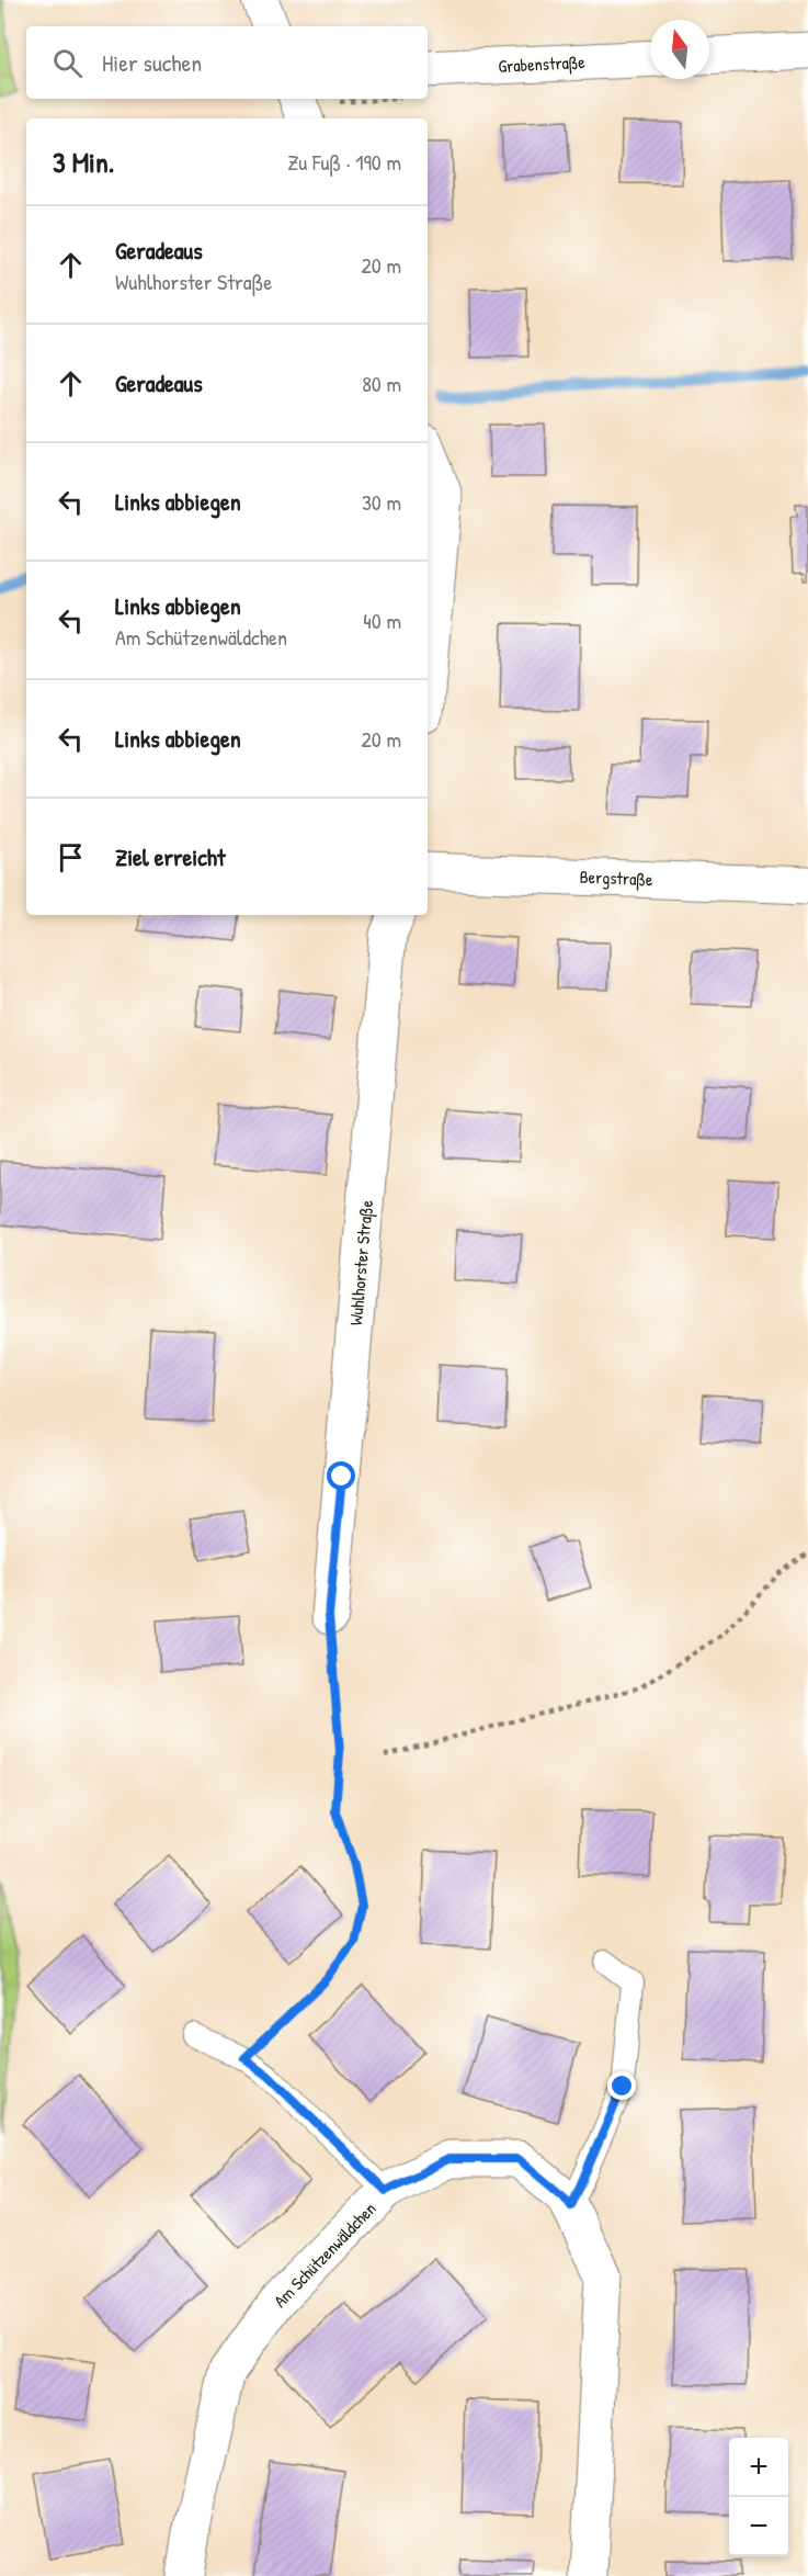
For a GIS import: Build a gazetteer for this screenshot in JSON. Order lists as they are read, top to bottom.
{
  "streets": {
    "street": [
      "Grabenstraße",
      "Bergstraße",
      "Wuhlhorster Straße",
      "Am Schützenwäldchen"
    ]
  },
  "north": "top",
  "page": {
    "search": "Hier suchen",
    "heading": ["3 Min.", "Zu Fuß · 190 m"],
    "list": [
      ["Geradeaus", "Wuhlhorster Straße", "20 m"],
      ["Geradeaus", "80 m"],
      ["Links abbiegen", "30 m"],
      ["Links abbiegen", "Am Schützenwäldchen", "40 m"],
      ["Links abbiegen", "20 m"],
      "Ziel erreicht"
    ],
    "map_buttons": ["+", "−"]
  }
}
